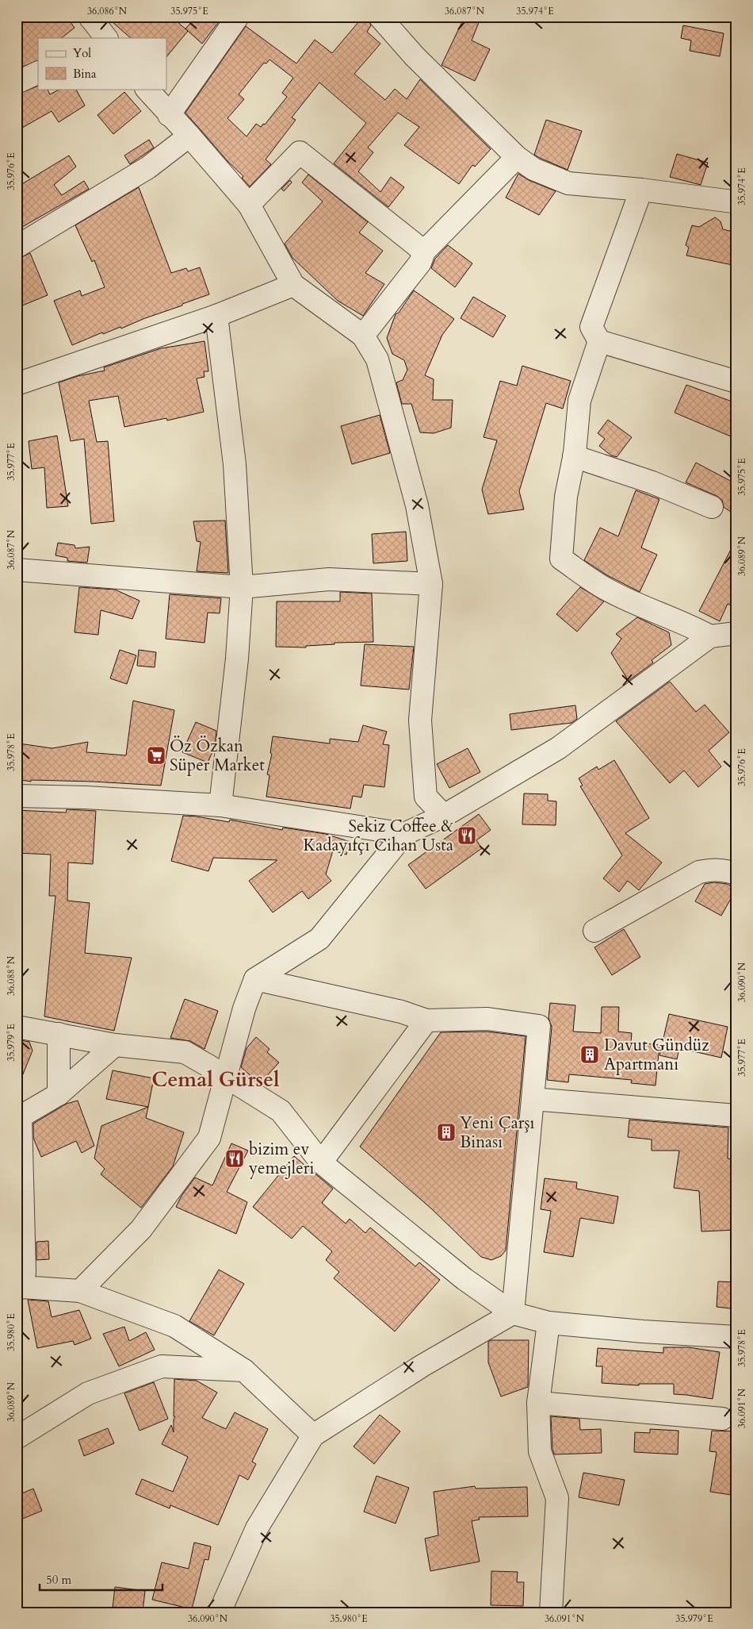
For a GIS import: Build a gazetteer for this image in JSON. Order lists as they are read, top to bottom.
{
  "districts": ["Cemal Gürsel"],
  "places": {
    "supermarket": ["Öz Özkan Süper Market"],
    "restaurant": ["Sekiz Coffee & Kadayıfçı Cihan Usta", "bizim ev yemejleri"],
    "building": ["Davut Gündüz Apartmanı", "Yeni Çarşı Binası"]
  },
  "legend": ["Yol", "Bina"],
  "scale_bar": "50 m",
  "coordinates": [
    "36.086°N",
    "35.975°E",
    "36.087°N",
    "35.974°E",
    "35.976°E",
    "35.977°E",
    "36.089°N",
    "35.978°E",
    "36.088°N",
    "36.090°N",
    "35.979°E",
    "35.980°E",
    "36.091°N"
  ]
}
